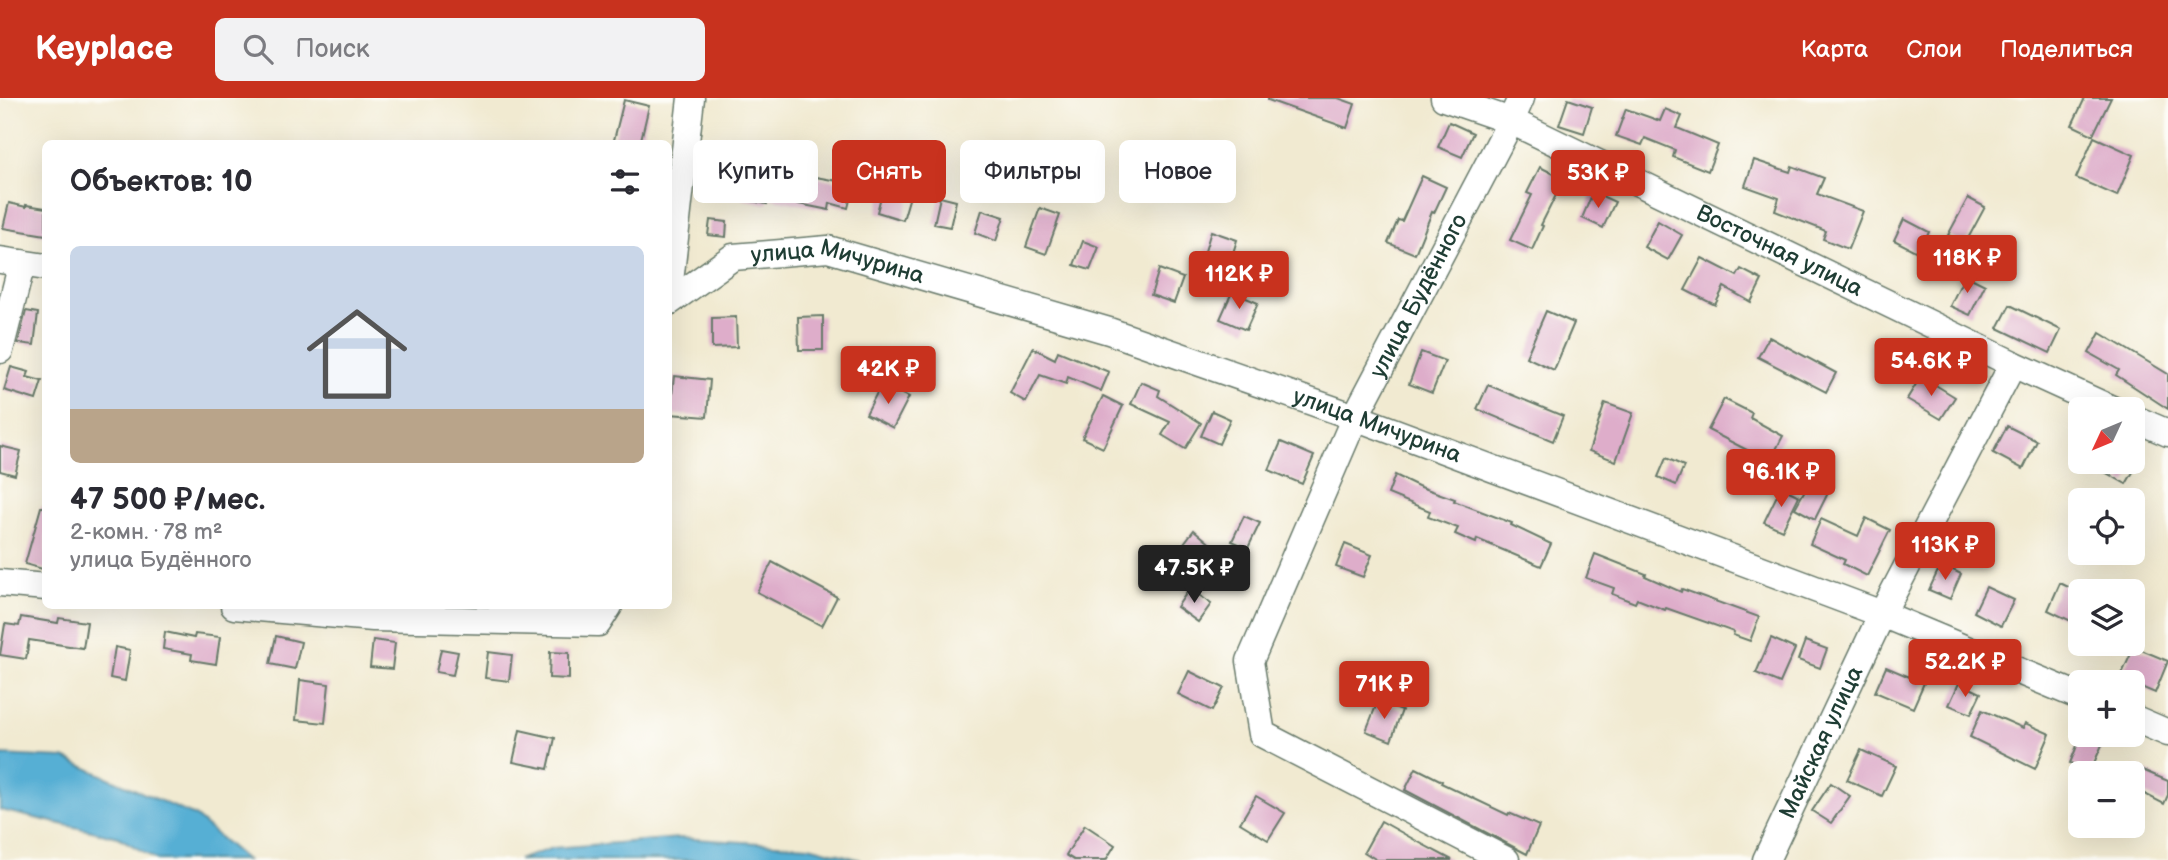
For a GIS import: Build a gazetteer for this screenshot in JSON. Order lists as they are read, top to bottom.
{
  "streets": {
    "street": [
      "Восточная улица",
      "улица Мичурина",
      "улица Будённого",
      "Майская улица"
    ]
  },
  "crossings": [
    ["Восточная улица", "улица Будённого"],
    ["Восточная улица", "Майская улица"],
    ["улица Мичурина", "улица Будённого"],
    ["улица Мичурина", "Майская улица"]
  ],
  "north": "bottom left",
  "page": {
    "header": "Keyplace",
    "search": "Поиск",
    "nav": ["Карта", "Слои", "Поделиться"],
    "chip": [
      "Купить",
      "Снять",
      "Фильтры",
      "Новое"
    ],
    "heading": "Объектов: 10",
    "price": [
      "53K ₽",
      "118K ₽",
      "112K ₽",
      "54.6K ₽",
      "42K ₽",
      "96.1K ₽",
      "113K ₽",
      "47.5K ₽",
      "52.2K ₽",
      "71K ₽"
    ],
    "list": [
      {
        "name": "47 500 ₽/мес.",
        "note": "2-комн. · 78 m² · улица Будённого"
      }
    ],
    "map_buttons": ["+", "−"]
  }
}
